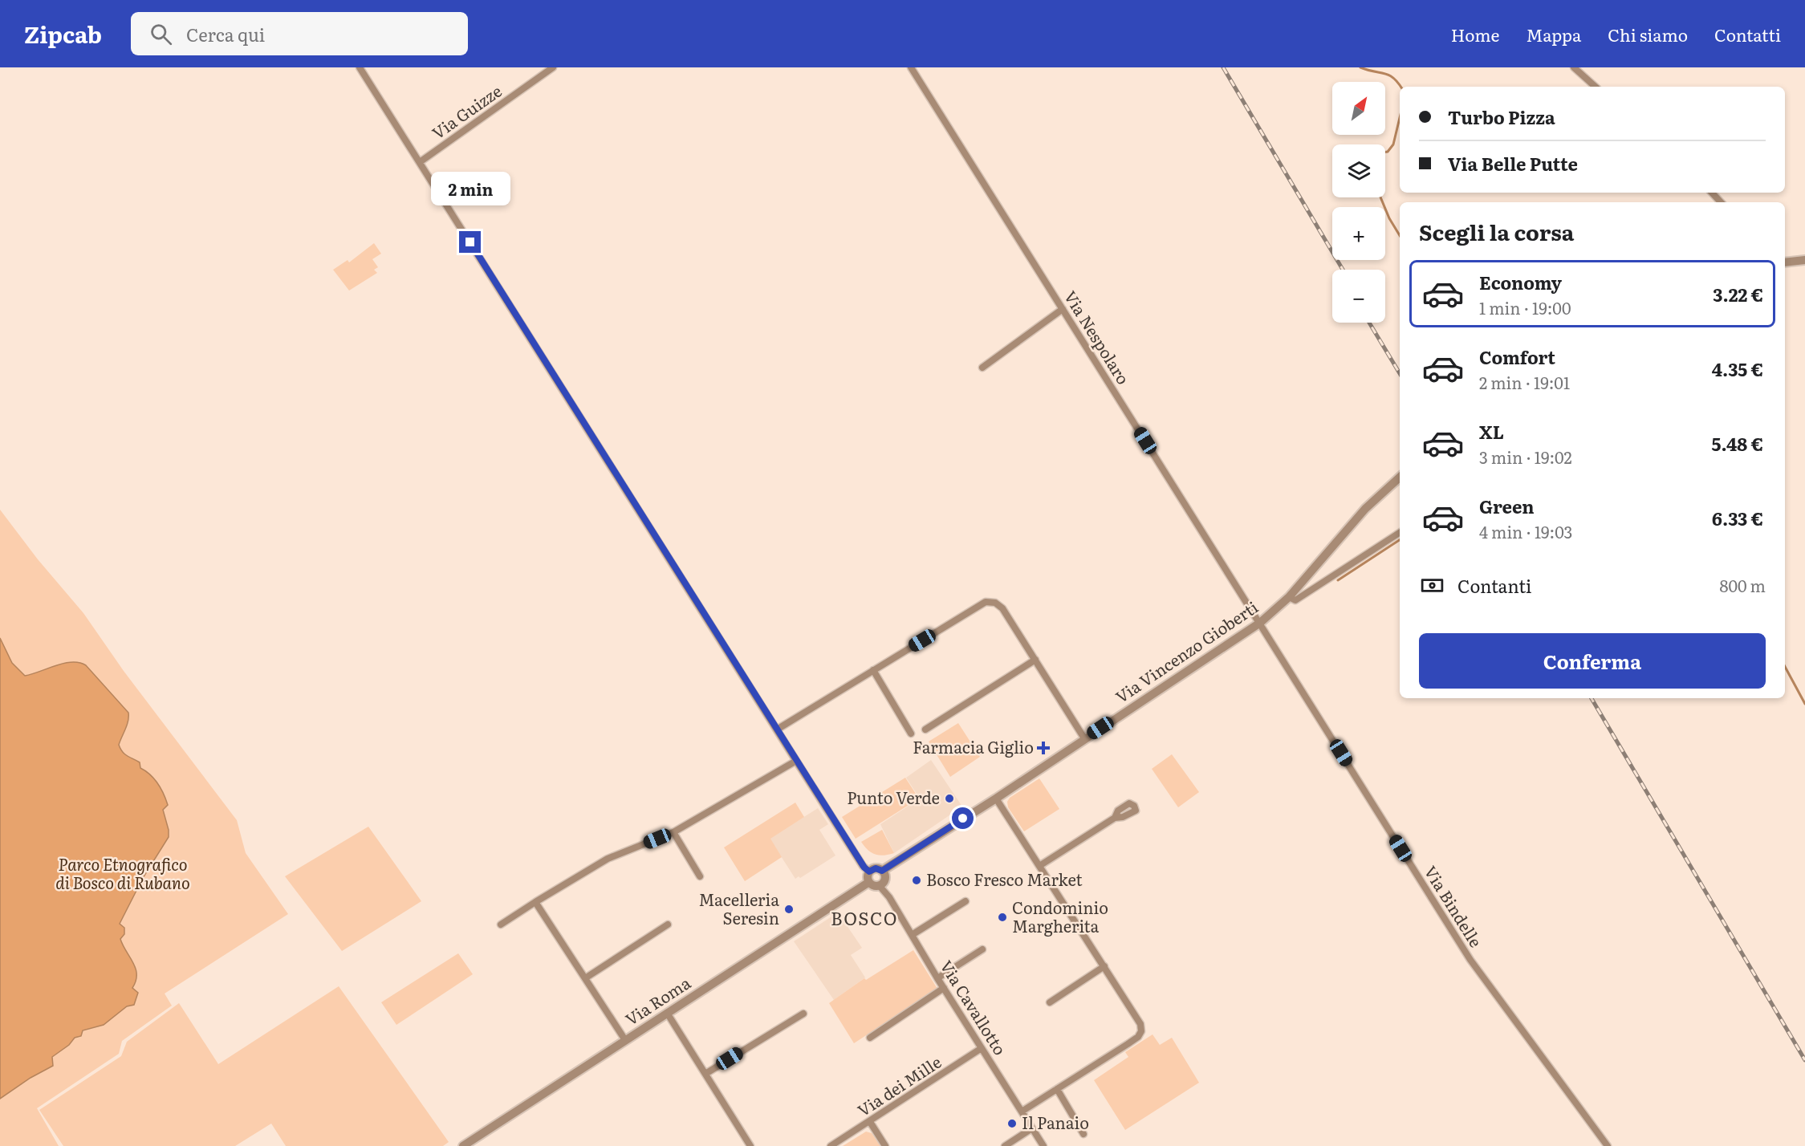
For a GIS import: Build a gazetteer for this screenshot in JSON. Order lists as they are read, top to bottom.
{
  "streets": {
    "street": [
      "Via Guizze",
      "Via Nespolaro",
      "Via Vincenzo Gioberti",
      "Via Bindelle",
      "Via Roma",
      "Via Cavallotto",
      "Via dei Mille"
    ]
  },
  "crossings": [
    ["Via Nespolaro", "Via Vincenzo Gioberti"],
    ["Via Nespolaro", "Via Bindelle"],
    ["Via Vincenzo Gioberti", "Via Bindelle"],
    ["Via Vincenzo Gioberti", "Via Roma"],
    ["Via Vincenzo Gioberti", "Via Cavallotto"],
    ["Via Roma", "Via Cavallotto"],
    ["Via Cavallotto", "Via dei Mille"]
  ],
  "districts": ["BOSCO"],
  "parks": ["Parco Etnografico di Bosco di Rubano"],
  "places": {
    "health": ["Farmacia Giglio"],
    "other": [
      "Punto Verde",
      "Bosco Fresco Market",
      "Macelleria Seresin",
      "Condominio Margherita",
      "Il Panaio"
    ]
  },
  "north": "top right",
  "page": {
    "header": "Zipcab",
    "search": "Cerca qui",
    "nav": [
      "Home",
      "Mappa",
      "Chi siamo",
      "Contatti"
    ],
    "map_buttons": ["+", "−"],
    "banner": ["Turbo Pizza", "Via Belle Putte"],
    "bubble": "2 min",
    "heading": "Scegli la corsa",
    "list": [
      {
        "name": "Economy",
        "note": "1 min · 19:00",
        "value": "3.22 €"
      },
      {
        "name": "Comfort",
        "note": "2 min · 19:01",
        "value": "4.35 €"
      },
      {
        "name": "XL",
        "note": "3 min · 19:02",
        "value": "5.48 €"
      },
      {
        "name": "Green",
        "note": "4 min · 19:03",
        "value": "6.33 €"
      }
    ],
    "pay": ["Contanti", "800 m"],
    "buttons": "Conferma"
  }
}
